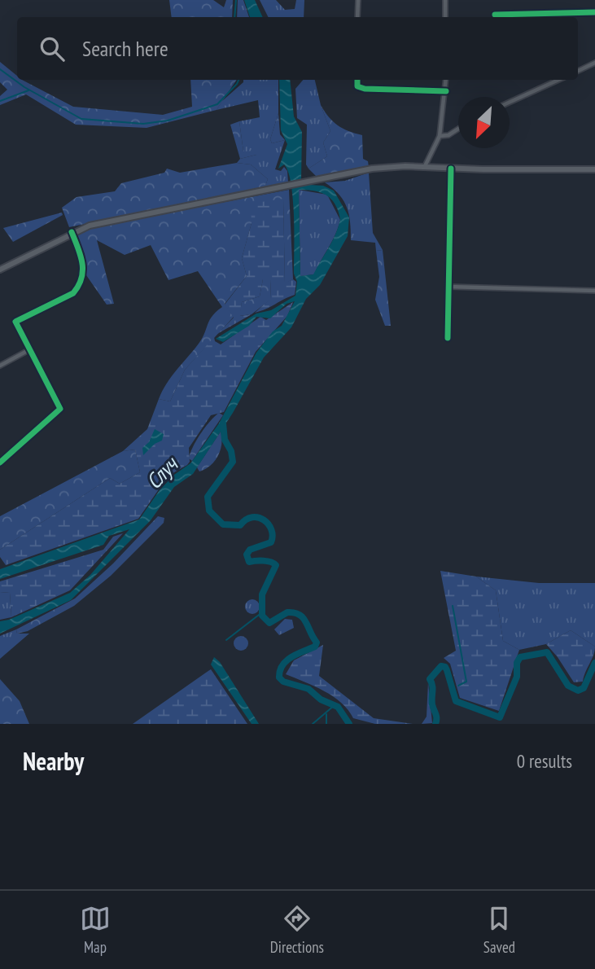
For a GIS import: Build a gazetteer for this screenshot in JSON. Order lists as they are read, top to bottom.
{
  "water": ["Случ"],
  "north": "bottom left",
  "page": {
    "search": "Search here",
    "heading": ["Nearby", "0 results"],
    "nav": ["Map", "Directions", "Saved"]
  }
}
